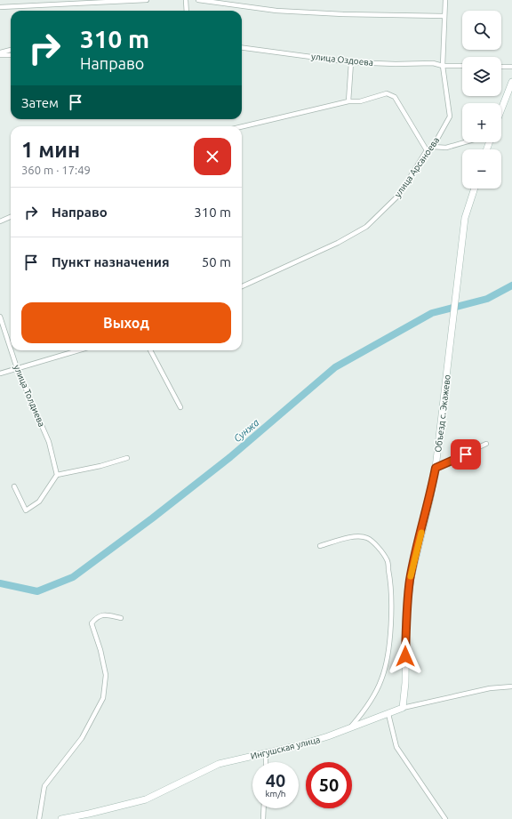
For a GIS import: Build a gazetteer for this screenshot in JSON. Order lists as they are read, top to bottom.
{
  "streets": {
    "main road": ["Объезд с. Экажево", "Ингушская улица"],
    "street": ["улица Оздоева", "улица Арсаноева", "улица Толдиева"]
  },
  "crossings": [
    ["улица Оздоева", "улица Арсаноева"],
    ["Объезд с. Экажево", "Ингушская улица"]
  ],
  "water": ["Сунжа"],
  "page": {
    "map_buttons": ["+", "−"],
    "turn": ["310 m", "Направо"],
    "then": "Затем",
    "heading": ["1 мин", "360 m · 17:49"],
    "list": [
      {
        "name": "Направо",
        "value": "310 m"
      },
      {
        "name": "Пункт назначения",
        "value": "50 m"
      }
    ],
    "buttons": "Выход",
    "speed": "40 km/h",
    "limit": "50"
  }
}
